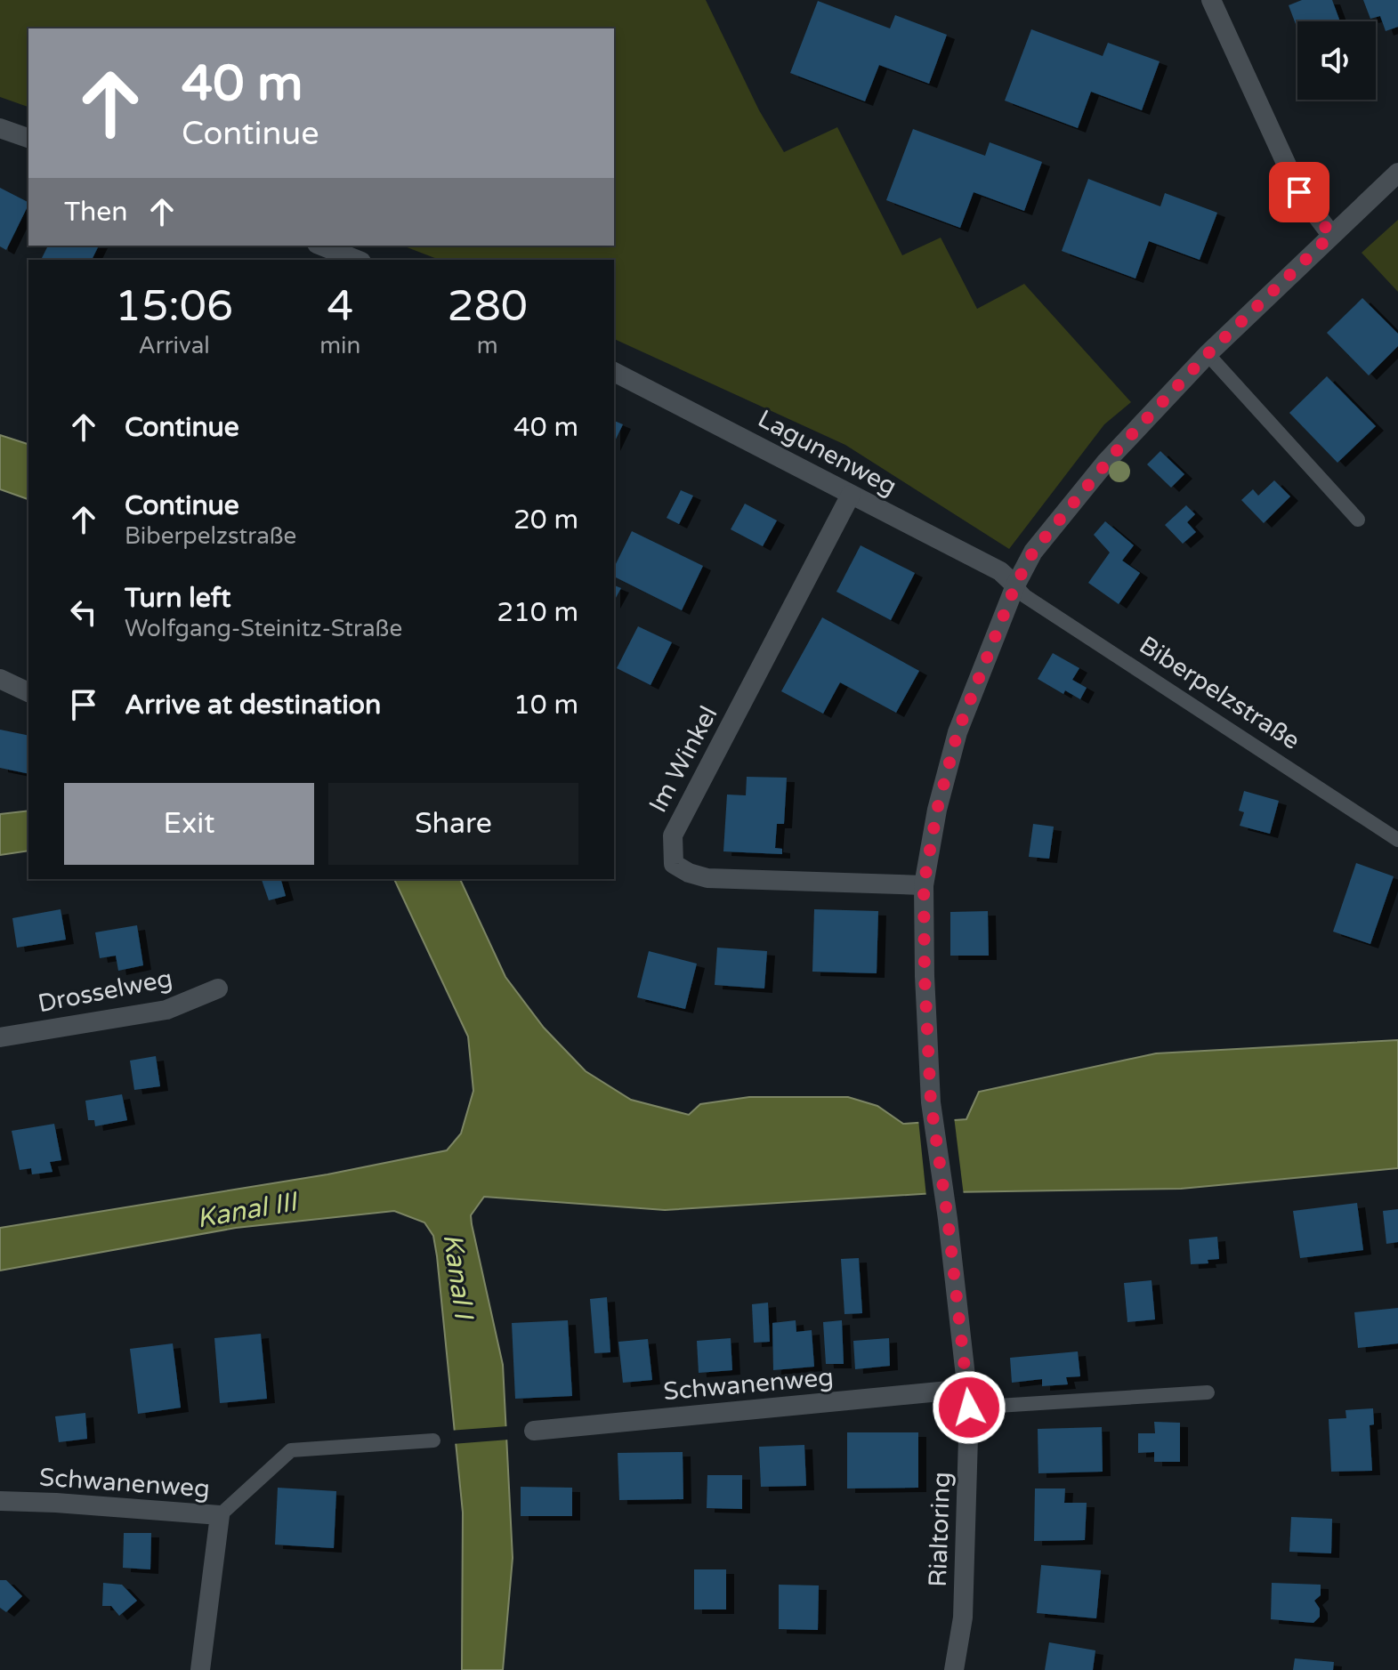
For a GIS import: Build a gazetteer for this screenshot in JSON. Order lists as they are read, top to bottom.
{
  "streets": {
    "street": [
      "Lagunenweg",
      "Im Winkel",
      "Drosselweg",
      "Schwanenweg",
      "Rialtoring"
    ],
    "lane": ["Biberpelzstraße"]
  },
  "crossings": [
    ["Lagunenweg", "Biberpelzstraße"],
    ["Lagunenweg", "Im Winkel"],
    ["Im Winkel", "Rialtoring"],
    ["Schwanenweg", "Rialtoring"]
  ],
  "water": ["Kanal III", "Kanal I"],
  "page": {
    "turn": ["40 m", "Continue"],
    "then": "Then",
    "eta": [
      "15:06",
      "Arrival",
      "4",
      "min",
      "280",
      "m"
    ],
    "list": [
      {
        "name": "Continue",
        "value": "40 m"
      },
      {
        "name": "Continue",
        "note": "Biberpelzstraße",
        "value": "20 m"
      },
      {
        "name": "Turn left",
        "note": "Wolfgang-Steinitz-Straße",
        "value": "210 m"
      },
      {
        "name": "Arrive at destination",
        "value": "10 m"
      }
    ],
    "buttons": ["Exit", "Share"]
  }
}
